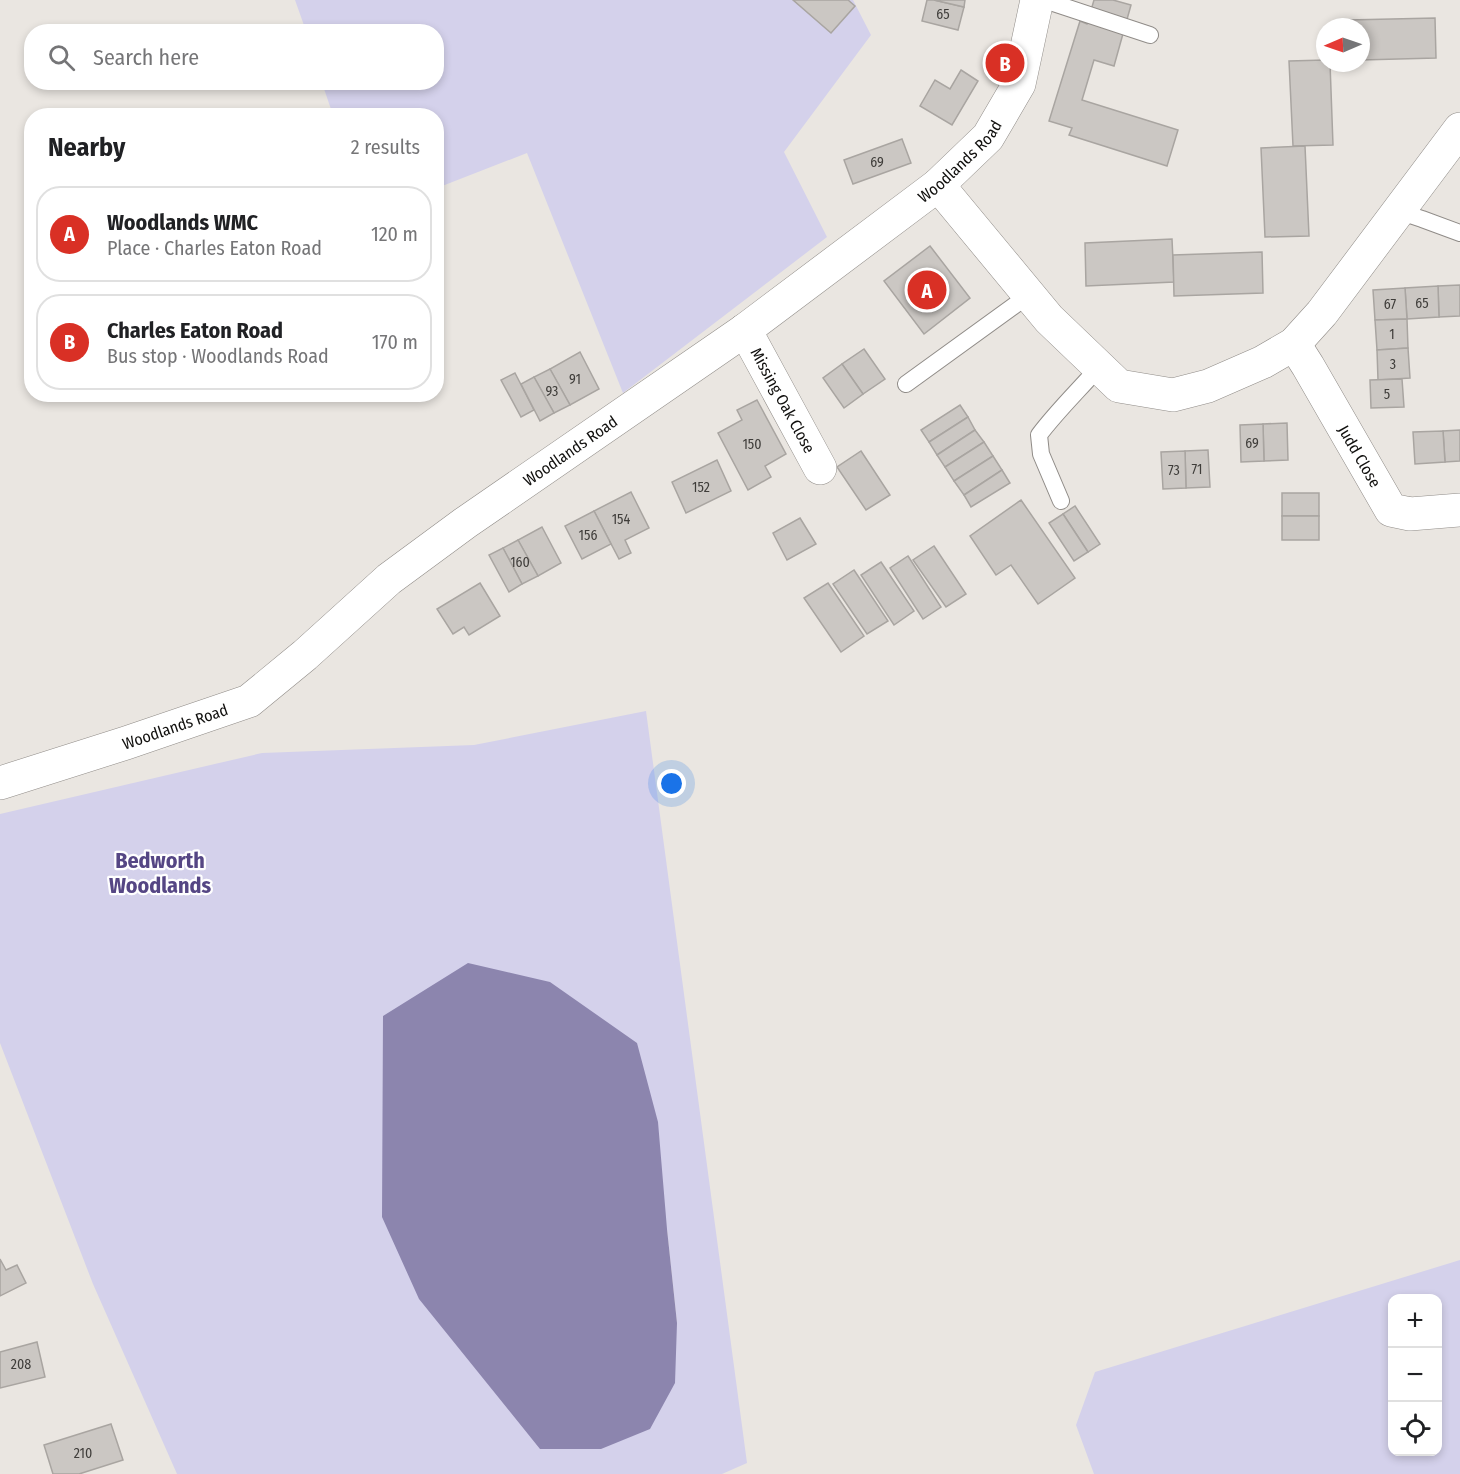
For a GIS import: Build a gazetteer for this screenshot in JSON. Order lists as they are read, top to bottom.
{
  "streets": {
    "street": ["Woodlands Road", "Missing Oak Close", "Judd Close"]
  },
  "crossings": [
    ["Woodlands Road", "Missing Oak Close"]
  ],
  "districts": ["Bedworth Woodlands"],
  "house_numbers": [
    "65",
    "69",
    "65",
    "67",
    "1",
    "3",
    "91",
    "93",
    "5",
    "69",
    "150",
    "71",
    "73",
    "152",
    "154",
    "156",
    "160",
    "208",
    "210"
  ],
  "north": "left",
  "page": {
    "search": "Search here",
    "pins": ["B", "A"],
    "heading": ["Nearby", "2 results"],
    "list": [
      {
        "mark": "A",
        "name": "Woodlands WMC",
        "note": "Place · Charles Eaton Road",
        "value": "120 m"
      },
      {
        "mark": "B",
        "name": "Charles Eaton Road",
        "note": "Bus stop · Woodlands Road",
        "value": "170 m"
      }
    ],
    "map_buttons": ["+", "−"]
  }
}
